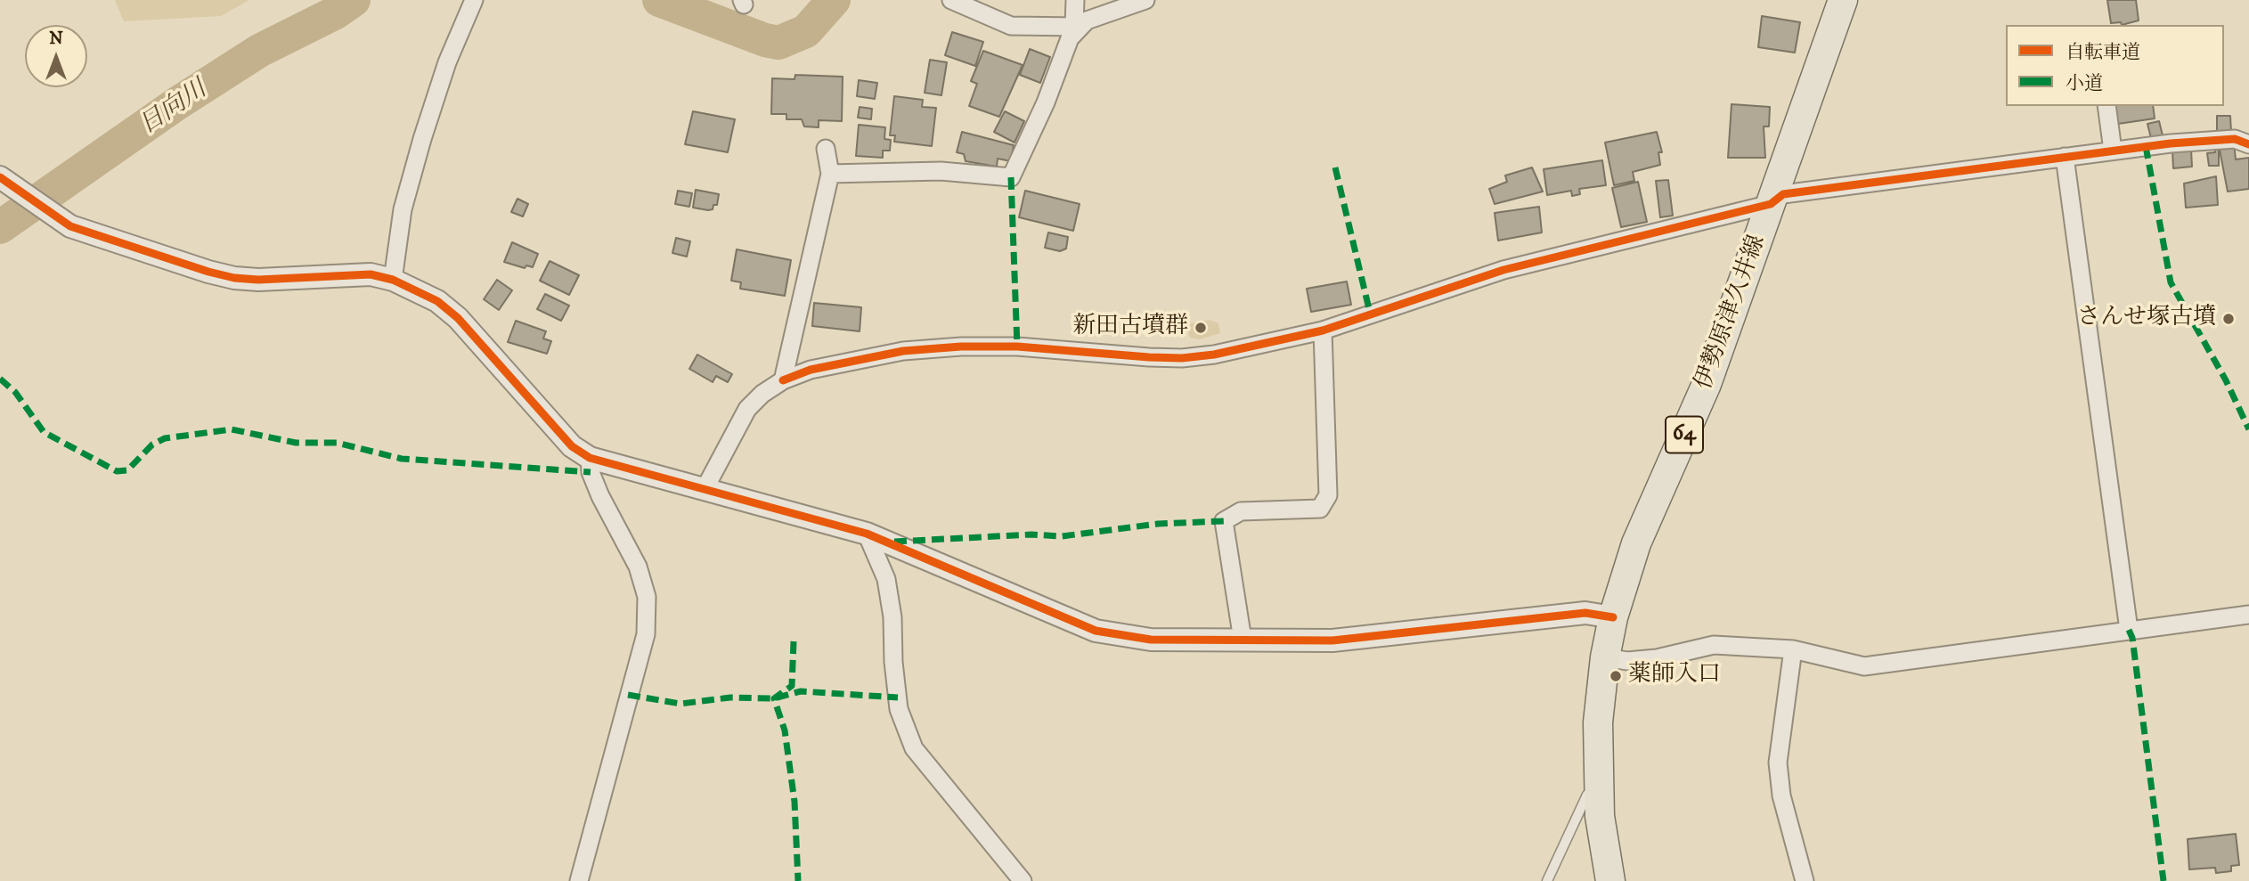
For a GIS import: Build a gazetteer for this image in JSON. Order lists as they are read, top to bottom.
{
  "streets": {
    "main road": ["伊勢原津久井線", "64"]
  },
  "water": ["日向川"],
  "places": ["さんせ塚古墳", "新田古墳群", "薬師入口"],
  "legend": ["自転車道", "小道"],
  "north": "top"
}
